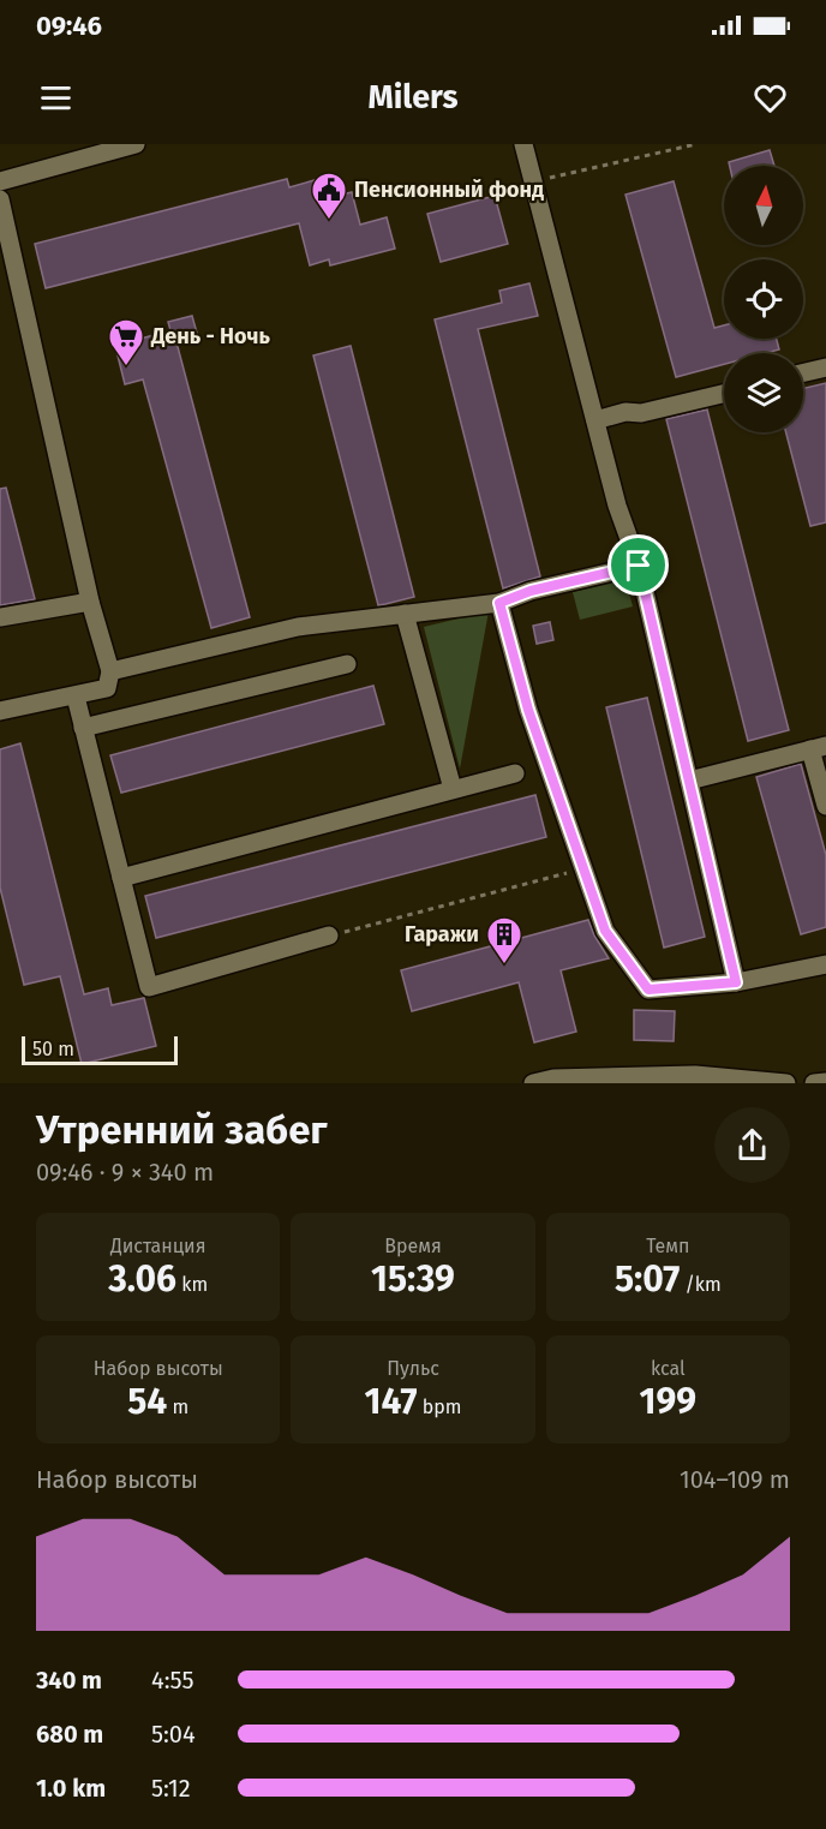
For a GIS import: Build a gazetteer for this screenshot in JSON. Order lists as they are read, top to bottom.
{
  "places": {
    "public building": ["Пенсионный фонд"],
    "supermarket": ["День - Ночь"],
    "building": ["Гаражи"]
  },
  "scale_bar": "50 m",
  "north": "top",
  "page": {
    "status": "09:46",
    "header": "Milers",
    "scale": "50 m",
    "heading": ["Утренний забег", "09:46 · 9 × 340 m"],
    "stats": [
      ["Дистанция", "3.06 km"],
      ["Время", "15:39"],
      ["Темп", "5:07 /km"],
      ["Набор высоты", "54 m"],
      ["Пульс", "147 bpm"],
      ["kcal", "199"]
    ],
    "chart": ["Набор высоты", "104–109 m"],
    "list": [
      {
        "name": "340 m",
        "note": "4:55"
      },
      {
        "name": "680 m",
        "note": "5:04"
      },
      {
        "name": "1.0 km",
        "note": "5:12"
      }
    ]
  }
}
